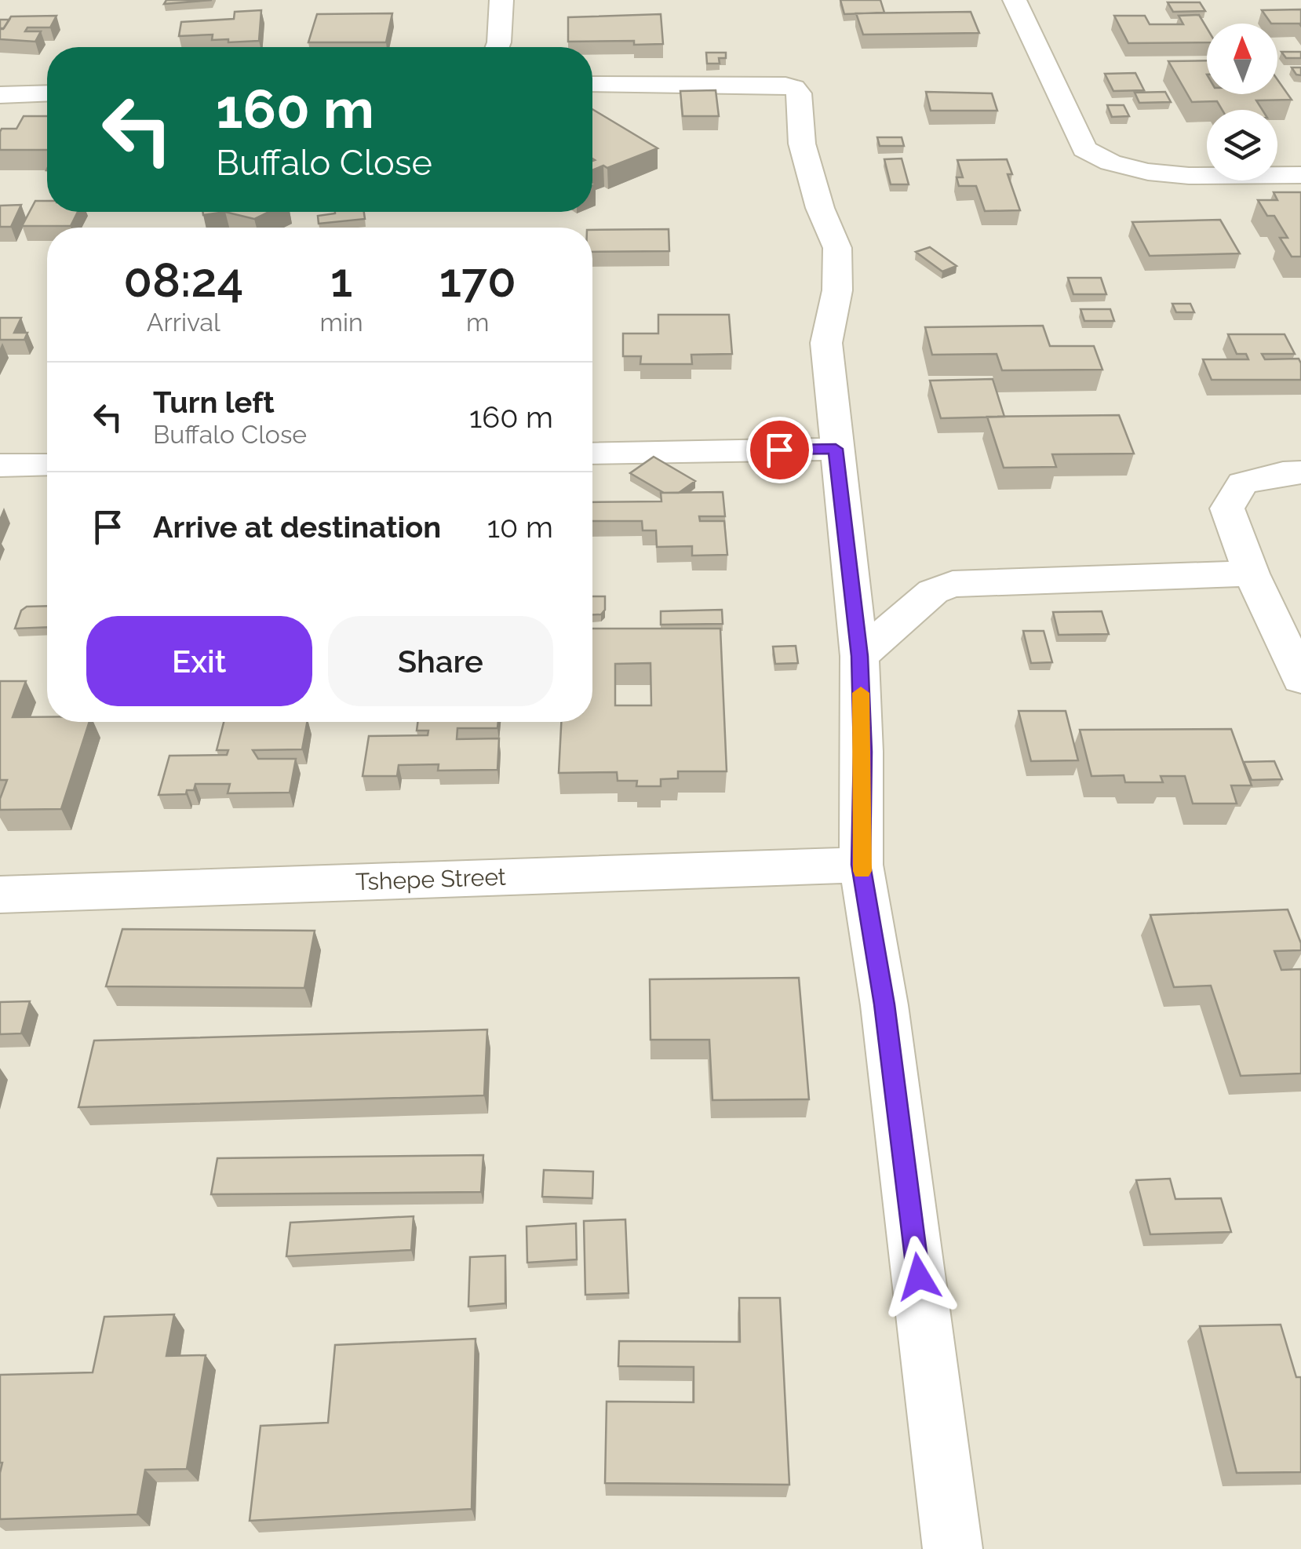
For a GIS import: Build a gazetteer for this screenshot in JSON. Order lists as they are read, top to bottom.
{
  "streets": {
    "street": ["Tshepe Street"]
  },
  "north": "top",
  "page": {
    "turn": ["160 m", "Buffalo Close"],
    "eta": [
      "08:24",
      "Arrival",
      "1",
      "min",
      "170",
      "m"
    ],
    "list": [
      {
        "name": "Turn left",
        "note": "Buffalo Close",
        "value": "160 m"
      },
      {
        "name": "Arrive at destination",
        "value": "10 m"
      }
    ],
    "buttons": ["Exit", "Share"]
  }
}
